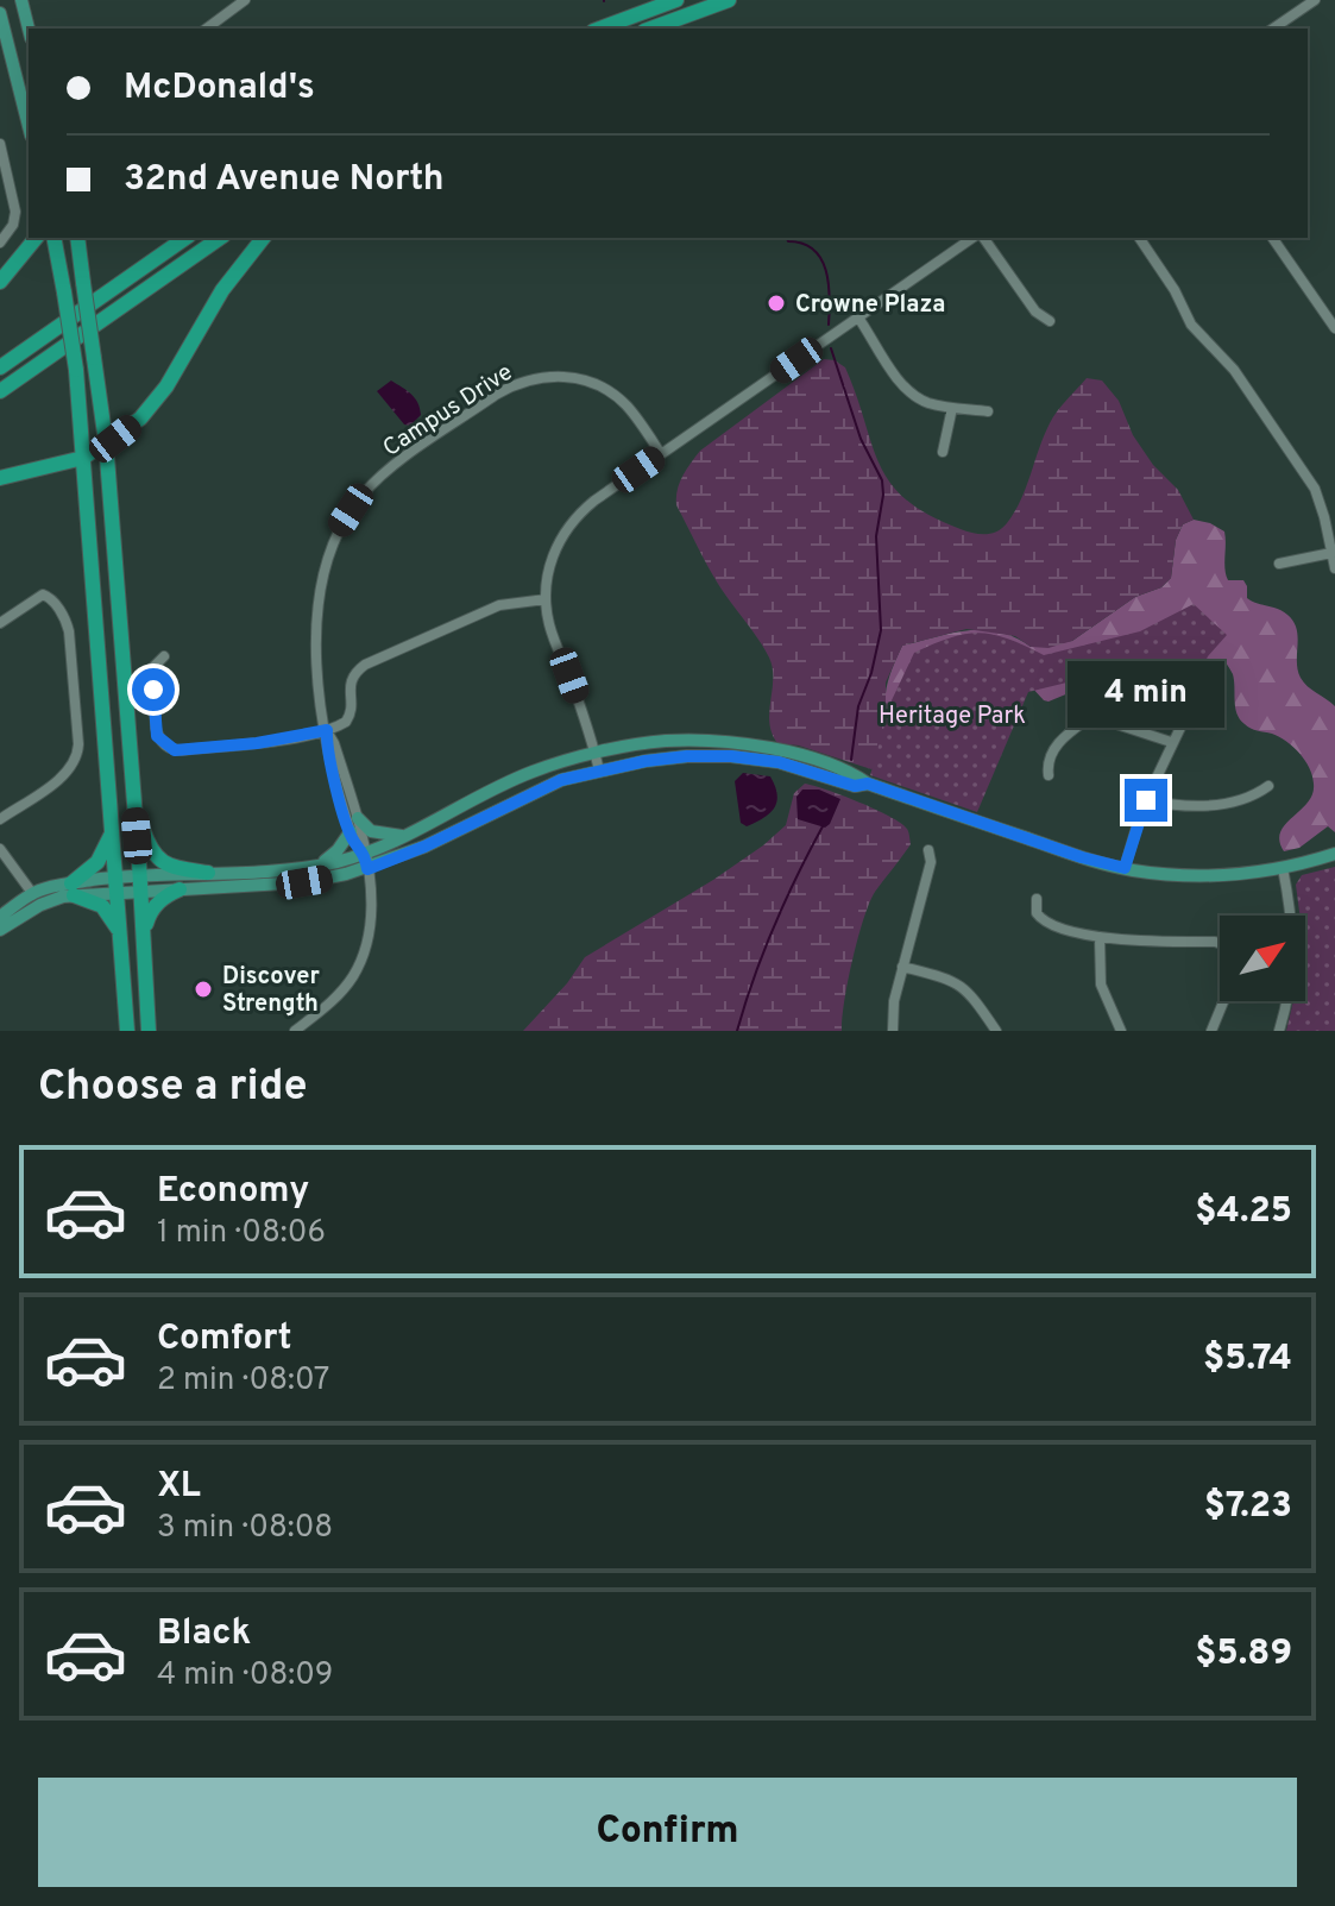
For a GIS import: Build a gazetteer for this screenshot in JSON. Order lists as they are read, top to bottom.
{
  "streets": {
    "street": ["Campus Drive"]
  },
  "parks": ["Heritage Park"],
  "places": ["Crowne Plaza", "Discover Strength"],
  "north": "top right",
  "page": {
    "banner": ["McDonald's", "32nd Avenue North"],
    "bubble": "4 min",
    "heading": "Choose a ride",
    "list": [
      {
        "name": "Economy",
        "note": "1 min · 08:06",
        "value": "$4.25"
      },
      {
        "name": "Comfort",
        "note": "2 min · 08:07",
        "value": "$5.74"
      },
      {
        "name": "XL",
        "note": "3 min · 08:08",
        "value": "$7.23"
      },
      {
        "name": "Black",
        "note": "4 min · 08:09",
        "value": "$5.89"
      }
    ],
    "buttons": "Confirm"
  }
}
